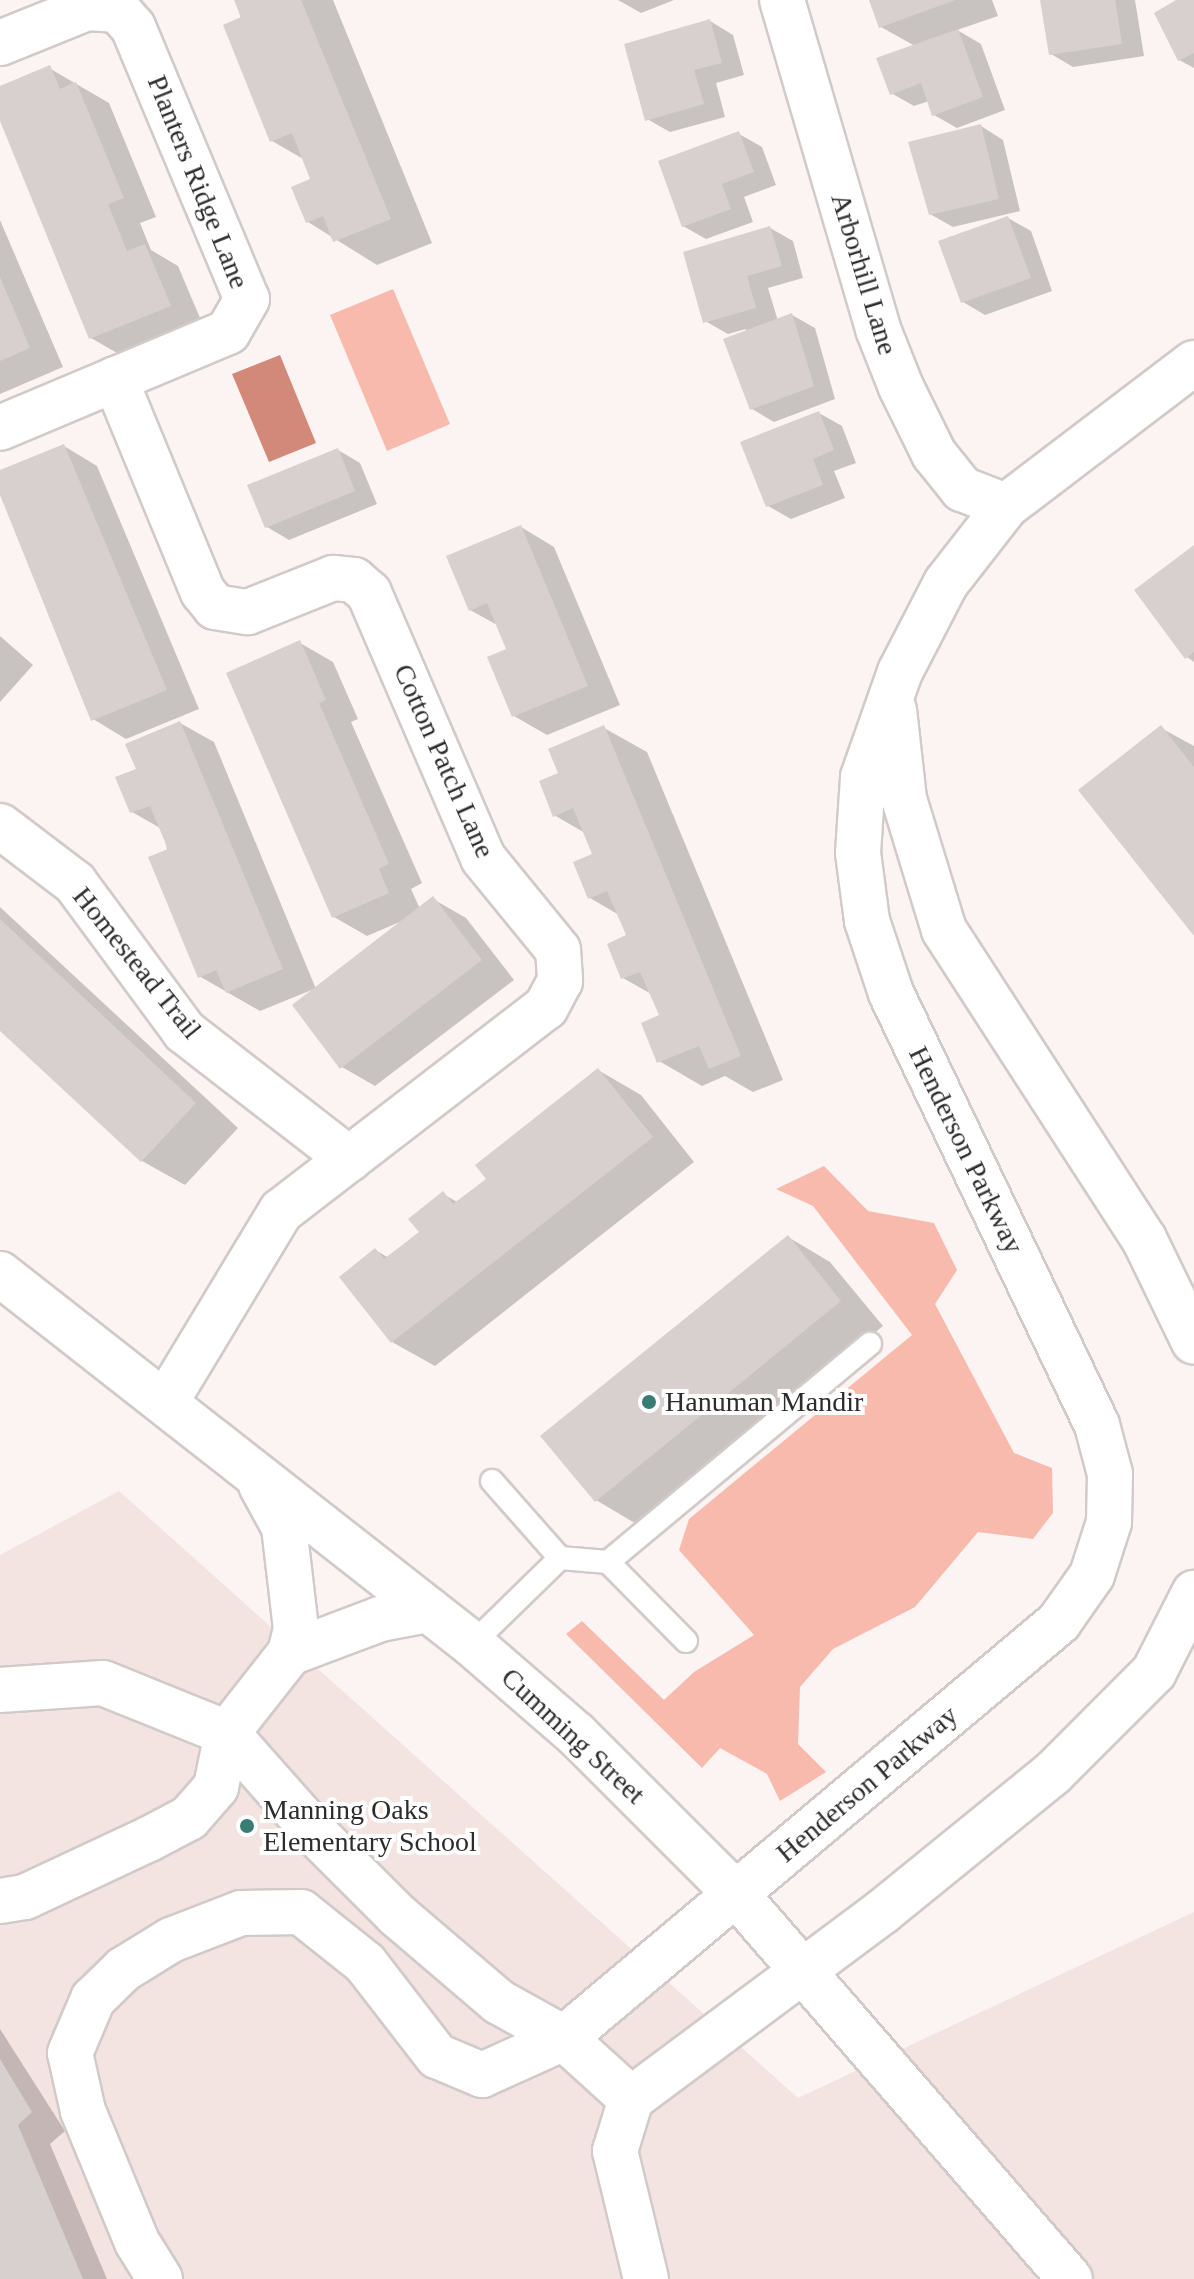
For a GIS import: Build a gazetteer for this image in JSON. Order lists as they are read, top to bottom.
{
  "streets": {
    "street": [
      "Planters Ridge Lane",
      "Arborhill Lane",
      "Cotton Patch Lane",
      "Homestead Trail",
      "Henderson Parkway",
      "Cumming Street"
    ]
  },
  "crossings": [
    ["Planters Ridge Lane", "Cotton Patch Lane"],
    ["Arborhill Lane", "Henderson Parkway"],
    ["Cotton Patch Lane", "Homestead Trail"],
    ["Cotton Patch Lane", "Cumming Street"],
    ["Henderson Parkway", "Cumming Street"]
  ],
  "places": ["Hanuman Mandir", "Manning Oaks Elementary School"]
}
